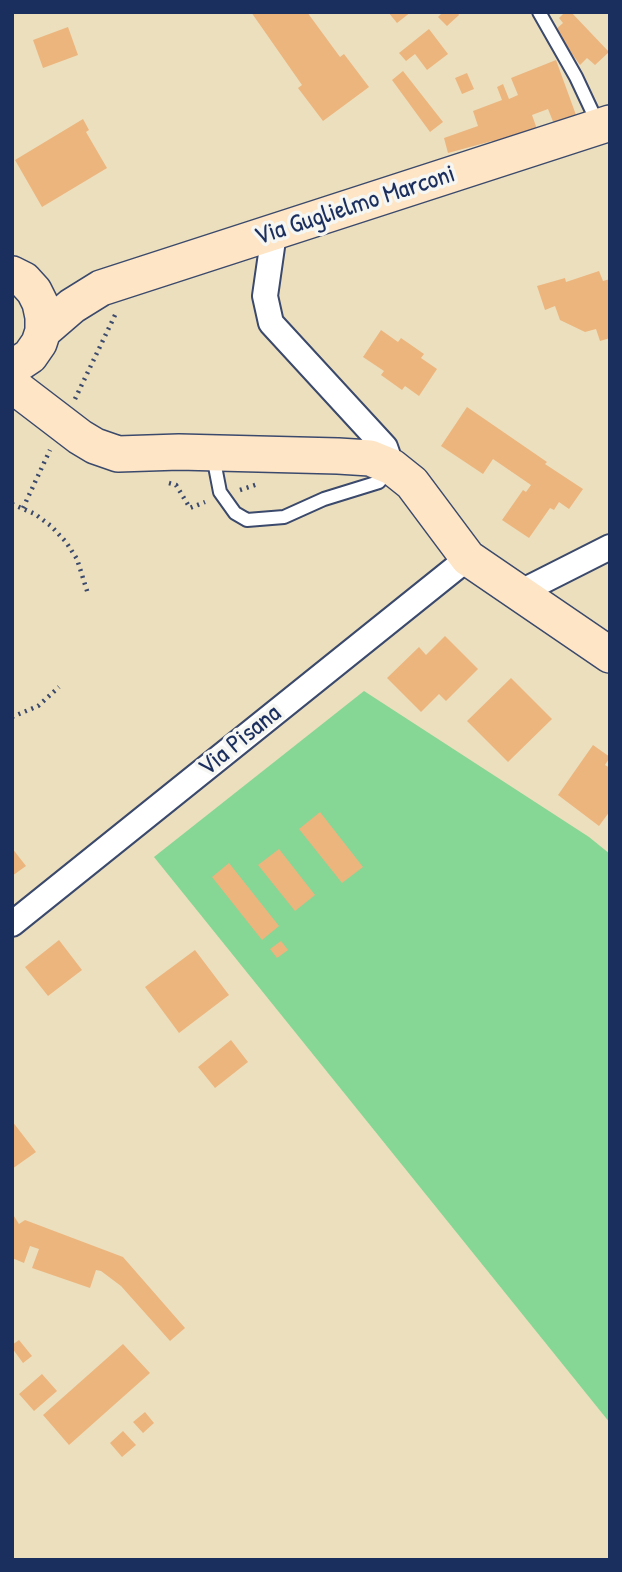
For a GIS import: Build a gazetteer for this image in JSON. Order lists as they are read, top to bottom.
{
  "streets": {
    "street": ["Via Guglielmo Marconi", "Via Pisana"]
  }
}
